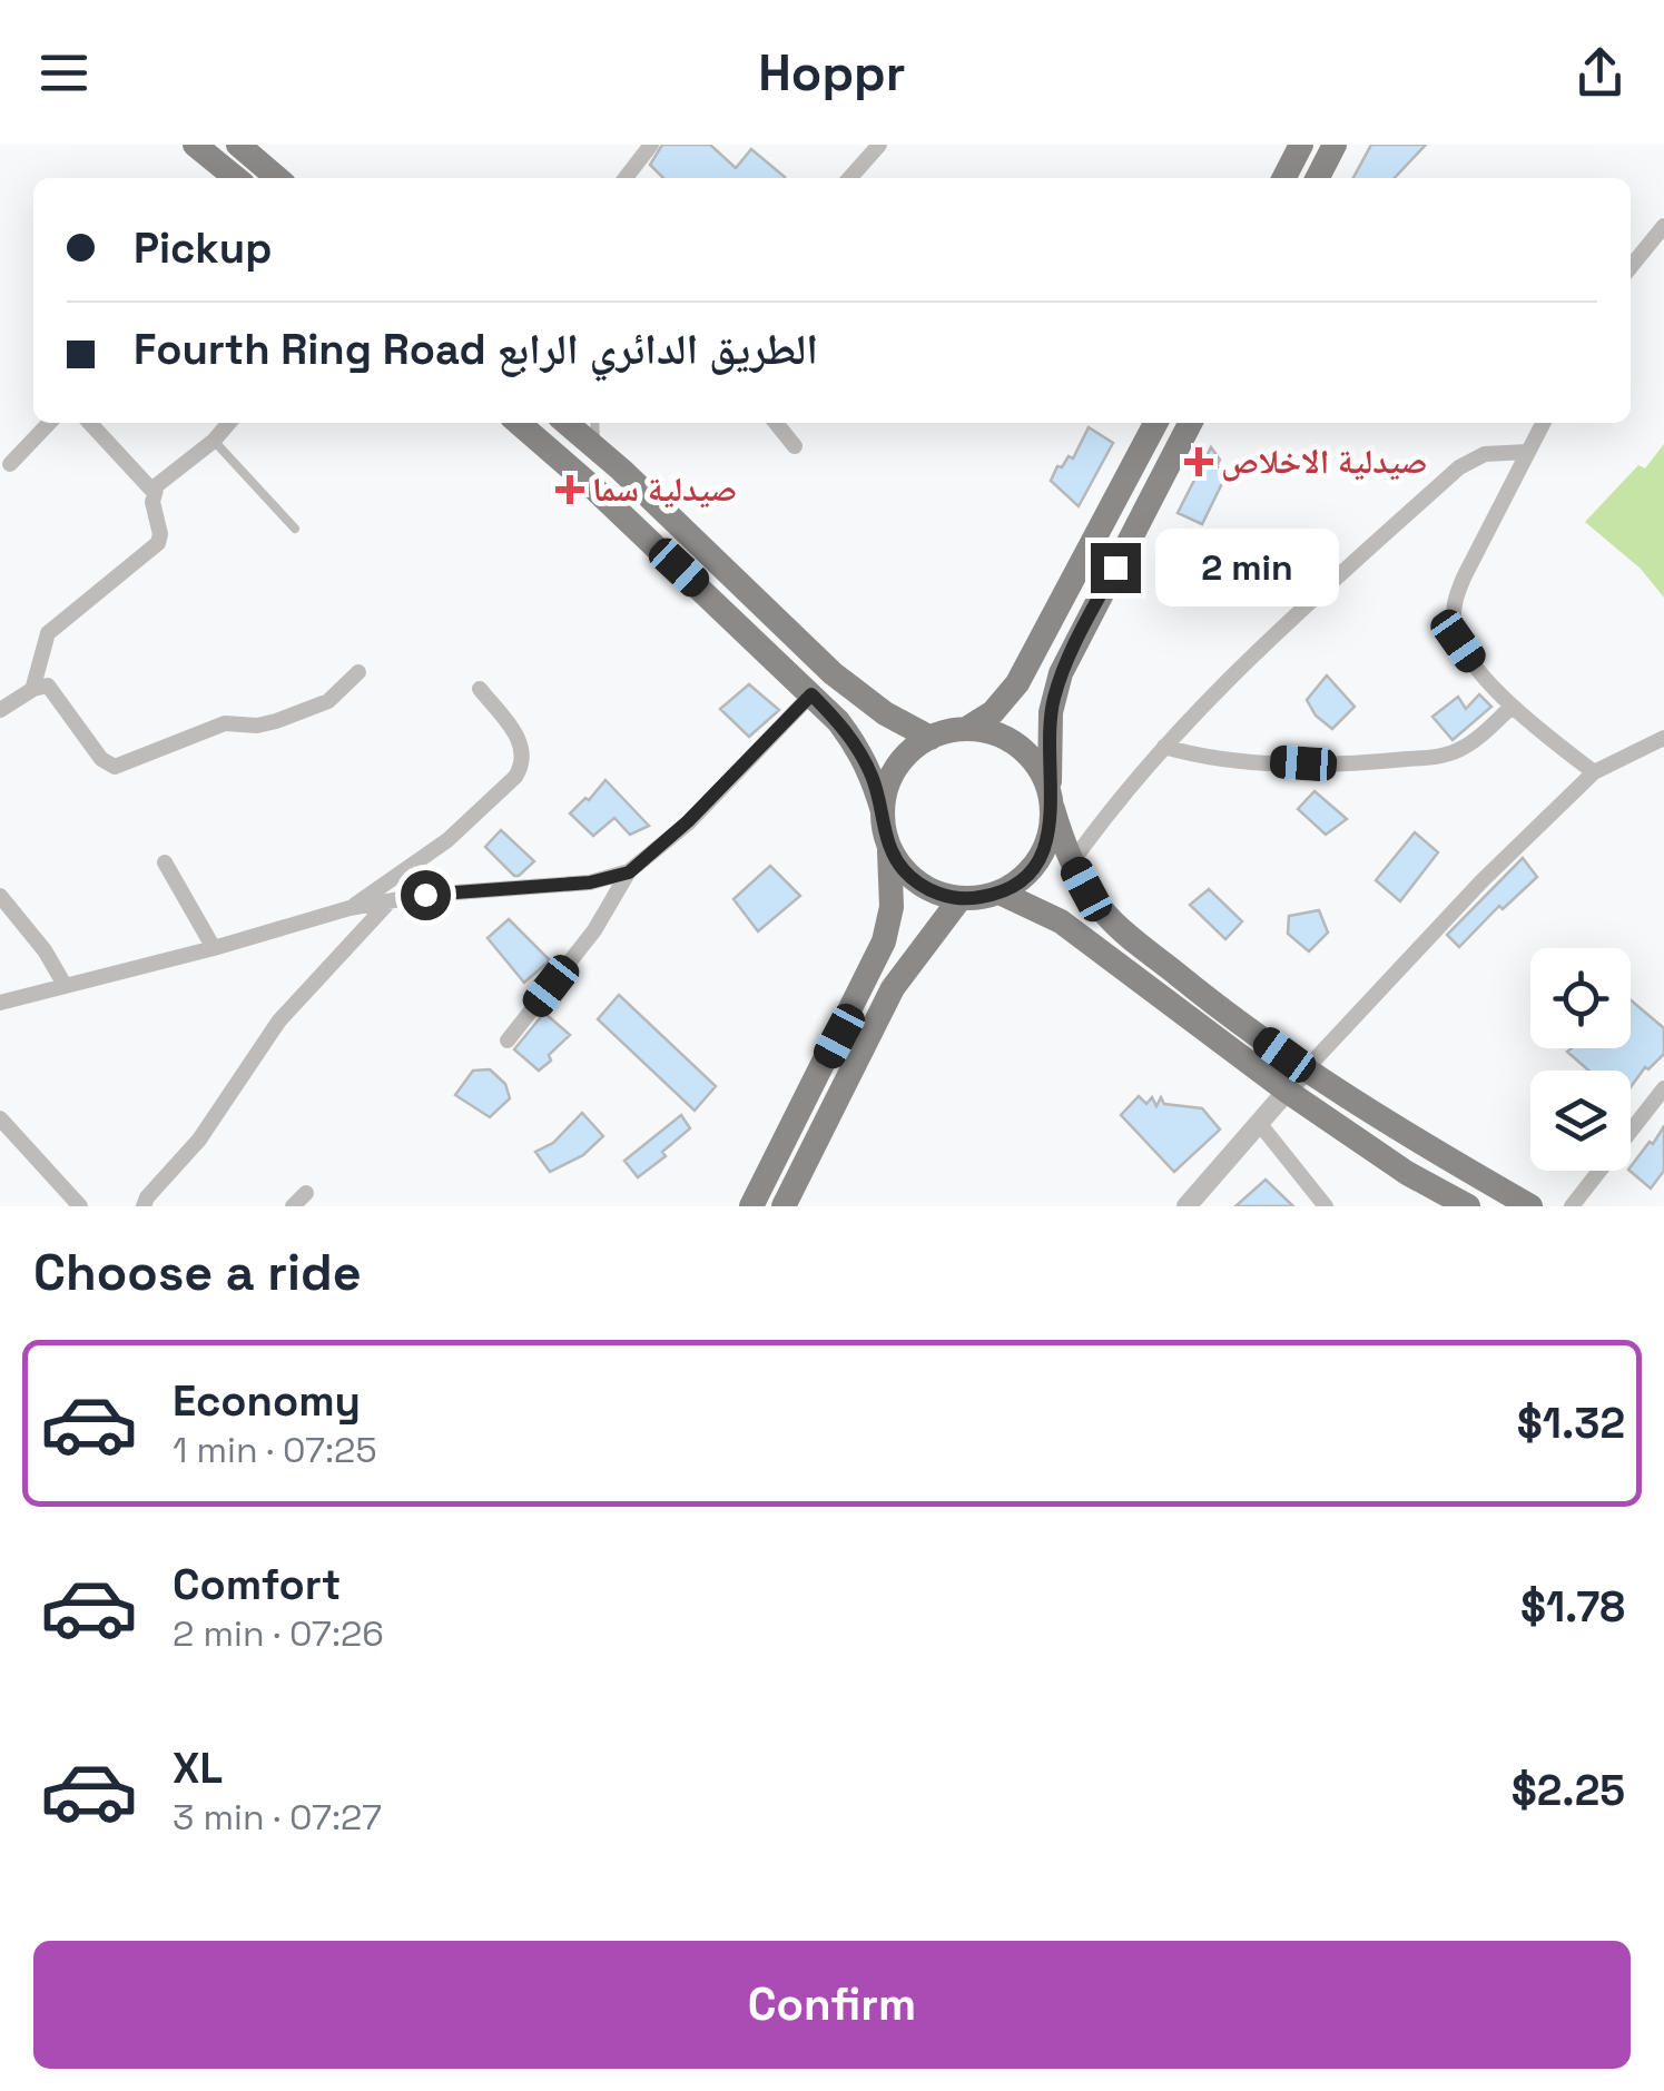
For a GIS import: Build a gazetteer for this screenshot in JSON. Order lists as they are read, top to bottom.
{
  "places": {
    "health": ["صيدلية الاخلاص", "صيدلية سما"]
  },
  "page": {
    "header": "Hoppr",
    "banner": ["Pickup", "Fourth Ring Road الطريق الدائري الرابع"],
    "bubble": "2 min",
    "heading": "Choose a ride",
    "list": [
      {
        "name": "Economy",
        "note": "1 min · 07:25",
        "value": "$1.32"
      },
      {
        "name": "Comfort",
        "note": "2 min · 07:26",
        "value": "$1.78"
      },
      {
        "name": "XL",
        "note": "3 min · 07:27",
        "value": "$2.25"
      }
    ],
    "buttons": "Confirm"
  }
}
